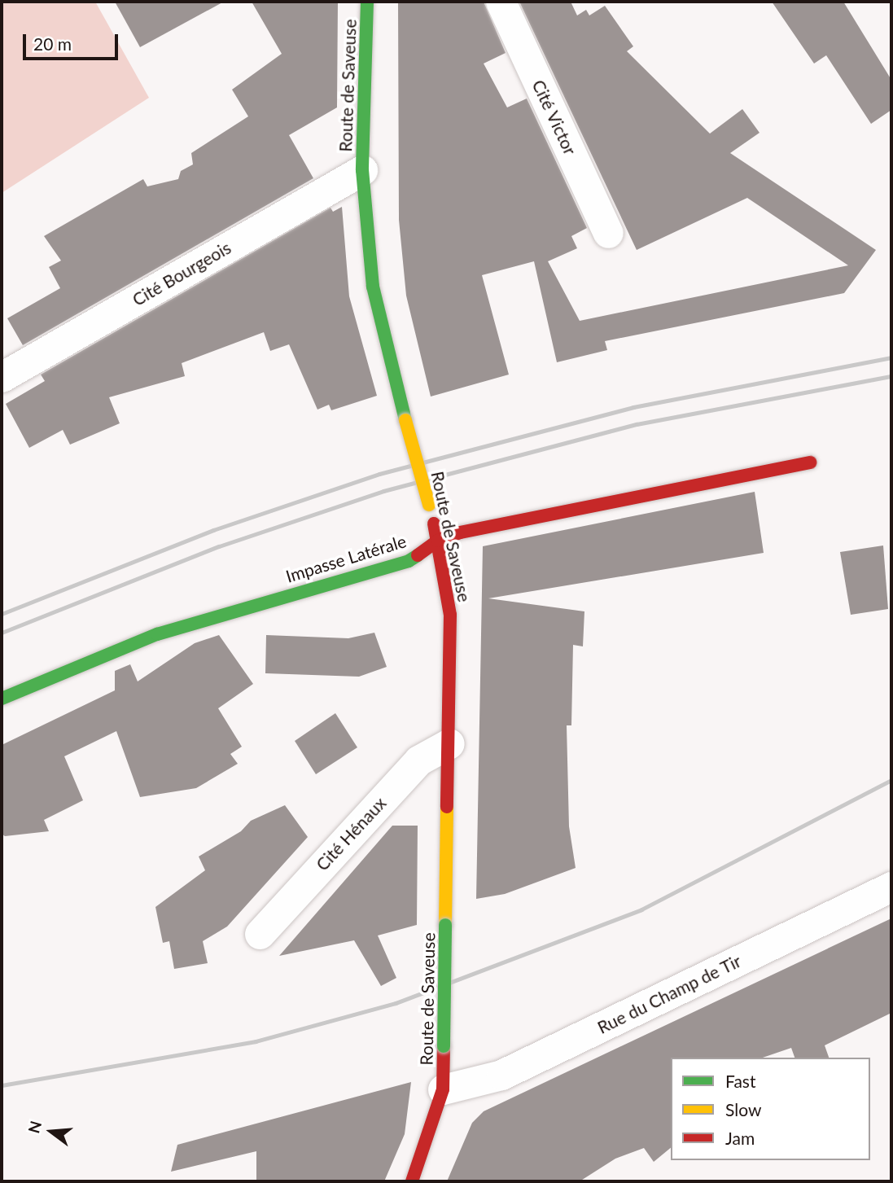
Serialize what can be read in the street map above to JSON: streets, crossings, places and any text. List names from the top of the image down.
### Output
{
  "streets": {
    "main road": ["Route de Saveuse", "Impasse Latérale"],
    "street": [
      "Cité Victor",
      "Cité Bourgeois",
      "Cité Hénaux",
      "Rue du Champ de Tir"
    ]
  },
  "crossings": [
    ["Route de Saveuse", "Cité Bourgeois"],
    ["Route de Saveuse", "Impasse Latérale"],
    ["Route de Saveuse", "Cité Hénaux"],
    ["Route de Saveuse", "Rue du Champ de Tir"]
  ],
  "legend": ["Fast", "Slow", "Jam"],
  "scale_bar": "20 m",
  "north": "left"
}
